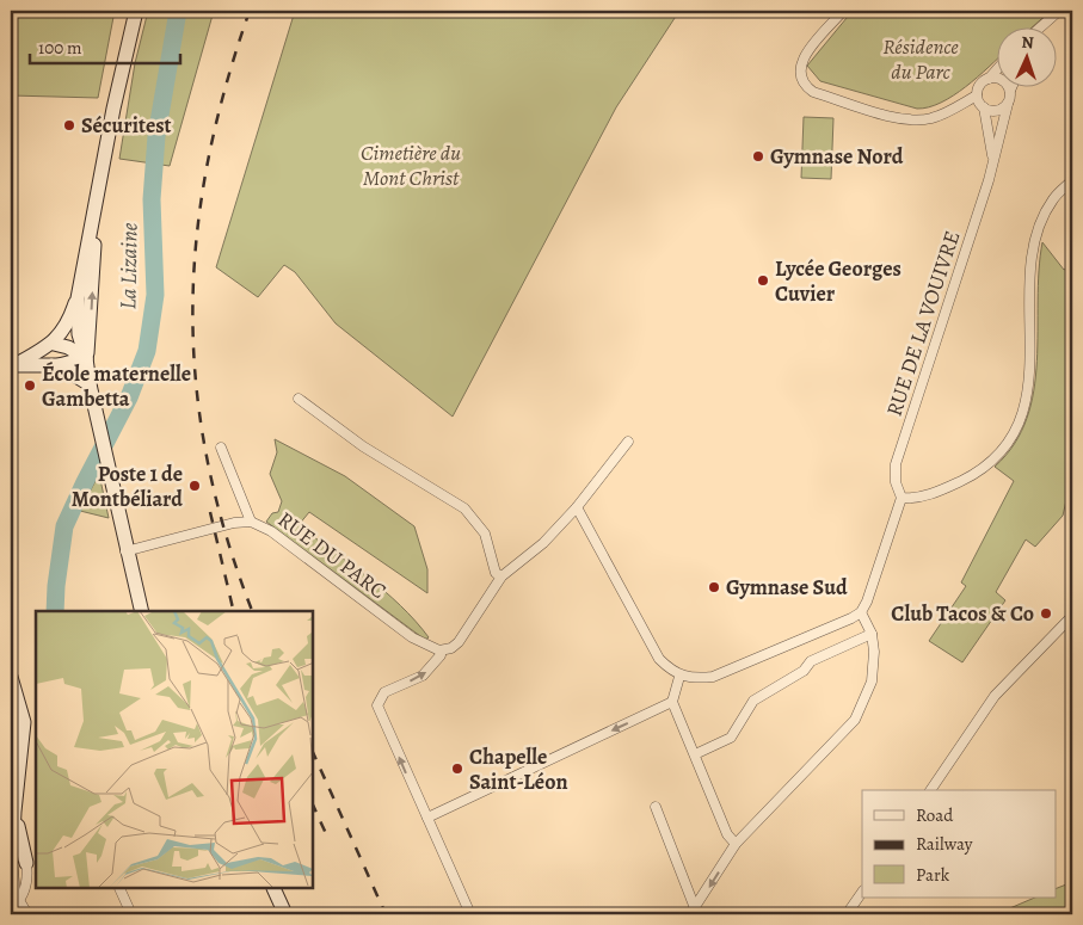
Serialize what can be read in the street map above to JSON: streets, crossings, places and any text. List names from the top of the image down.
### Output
{
  "streets": {
    "street": ["RUE DE LA VOUIVRE", "RUE DU PARC"]
  },
  "water": ["La Lizaine"],
  "parks": ["Résidence du Parc", "Cimetière du Mont Christ"],
  "places": [
    "Sécuritest",
    "Gymnase Nord",
    "Lycée Georges Cuvier",
    "École maternelle Gambetta",
    "Poste 1 de Montbéliard",
    "Gymnase Sud",
    "Club Tacos & Co",
    "Chapelle Saint-Léon"
  ],
  "legend": ["Road", "Railway", "Park"],
  "scale_bar": "100 m",
  "north": "top"
}
